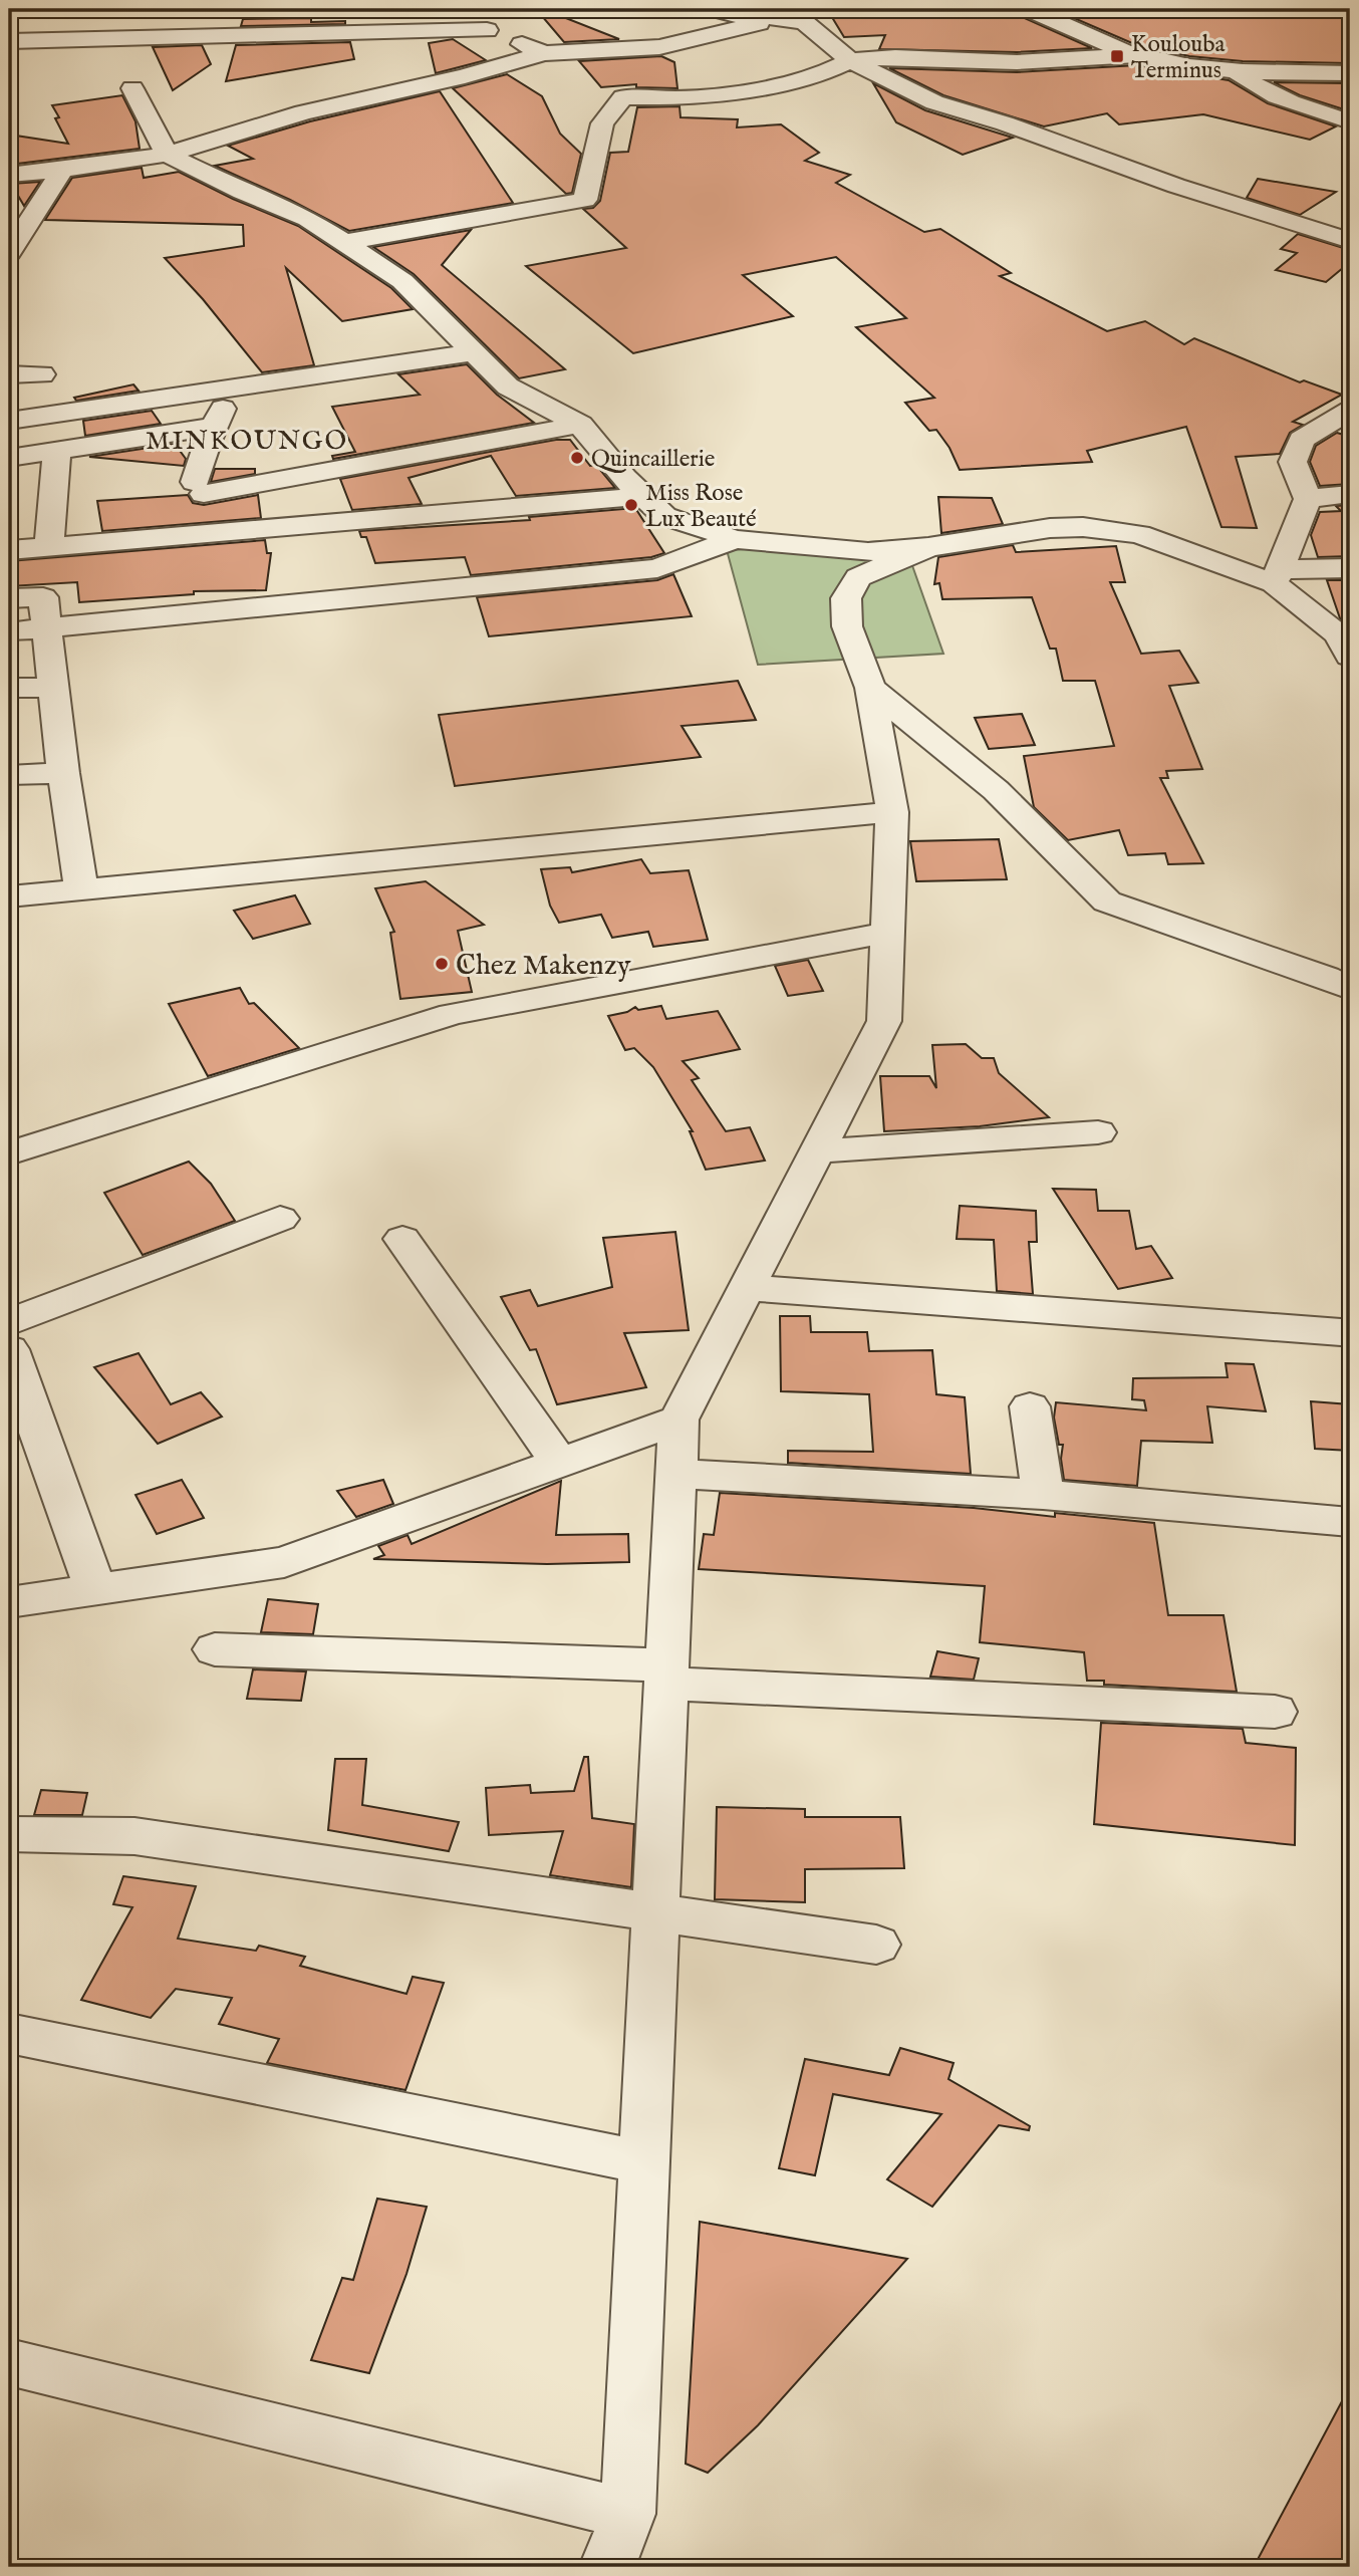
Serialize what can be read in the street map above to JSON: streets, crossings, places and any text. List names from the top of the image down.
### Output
{
  "districts": ["MINKOUNGO"],
  "places": {
    "transit": ["Koulouba Terminus"],
    "other": ["Quincaillerie", "Miss Rose Lux Beauté", "Chez Makenzy"]
  }
}
